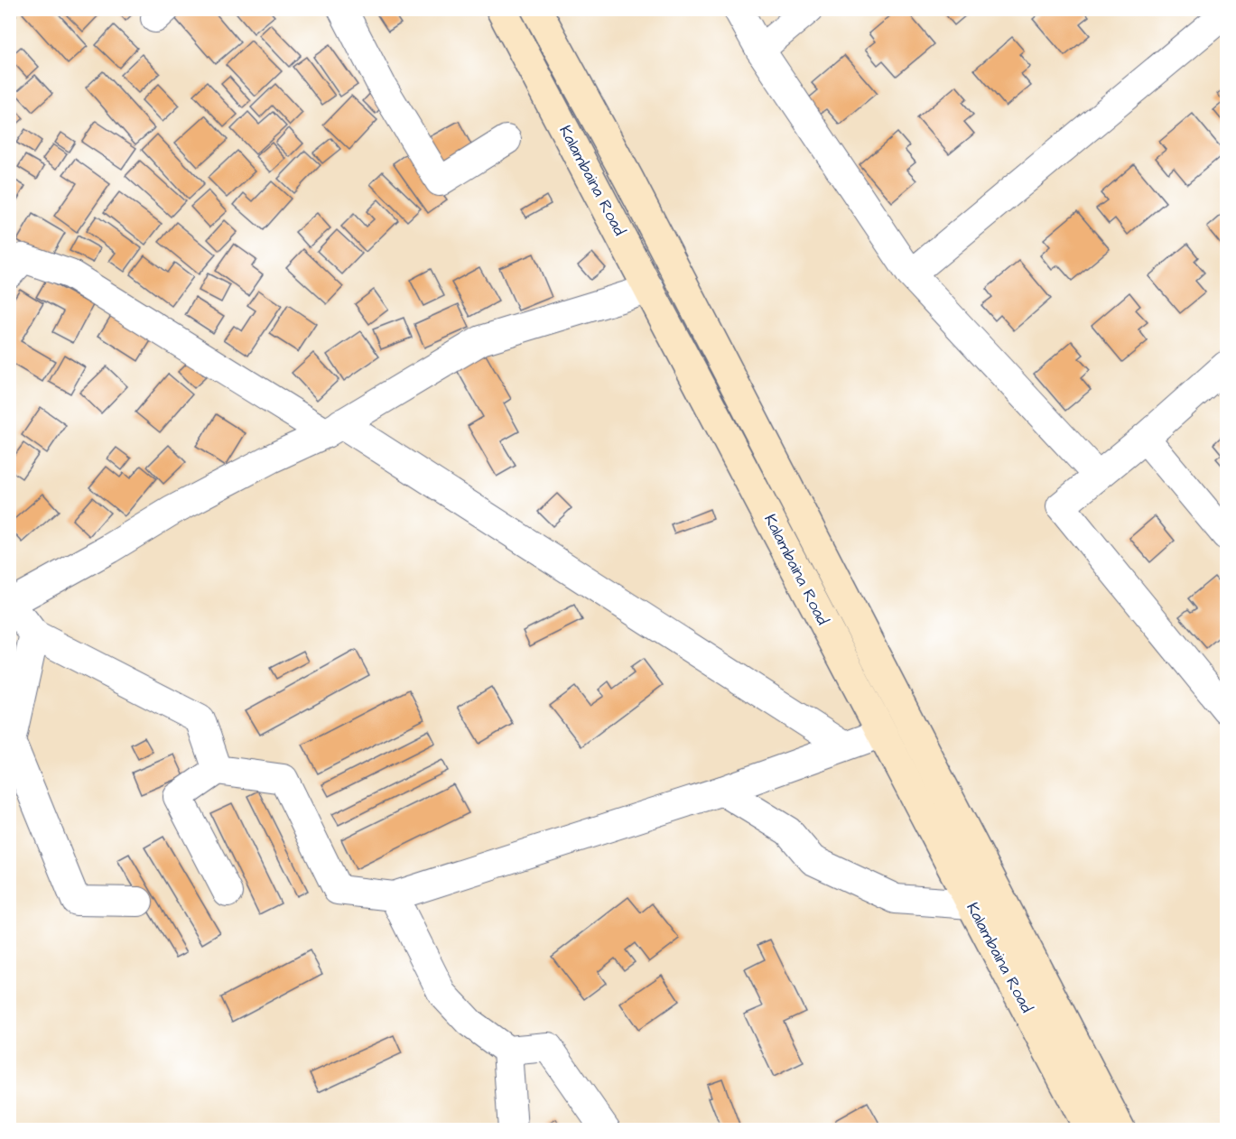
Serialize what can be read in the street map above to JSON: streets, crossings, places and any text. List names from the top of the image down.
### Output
{
  "streets": {
    "main road": ["Kalambaina Road"]
  }
}
